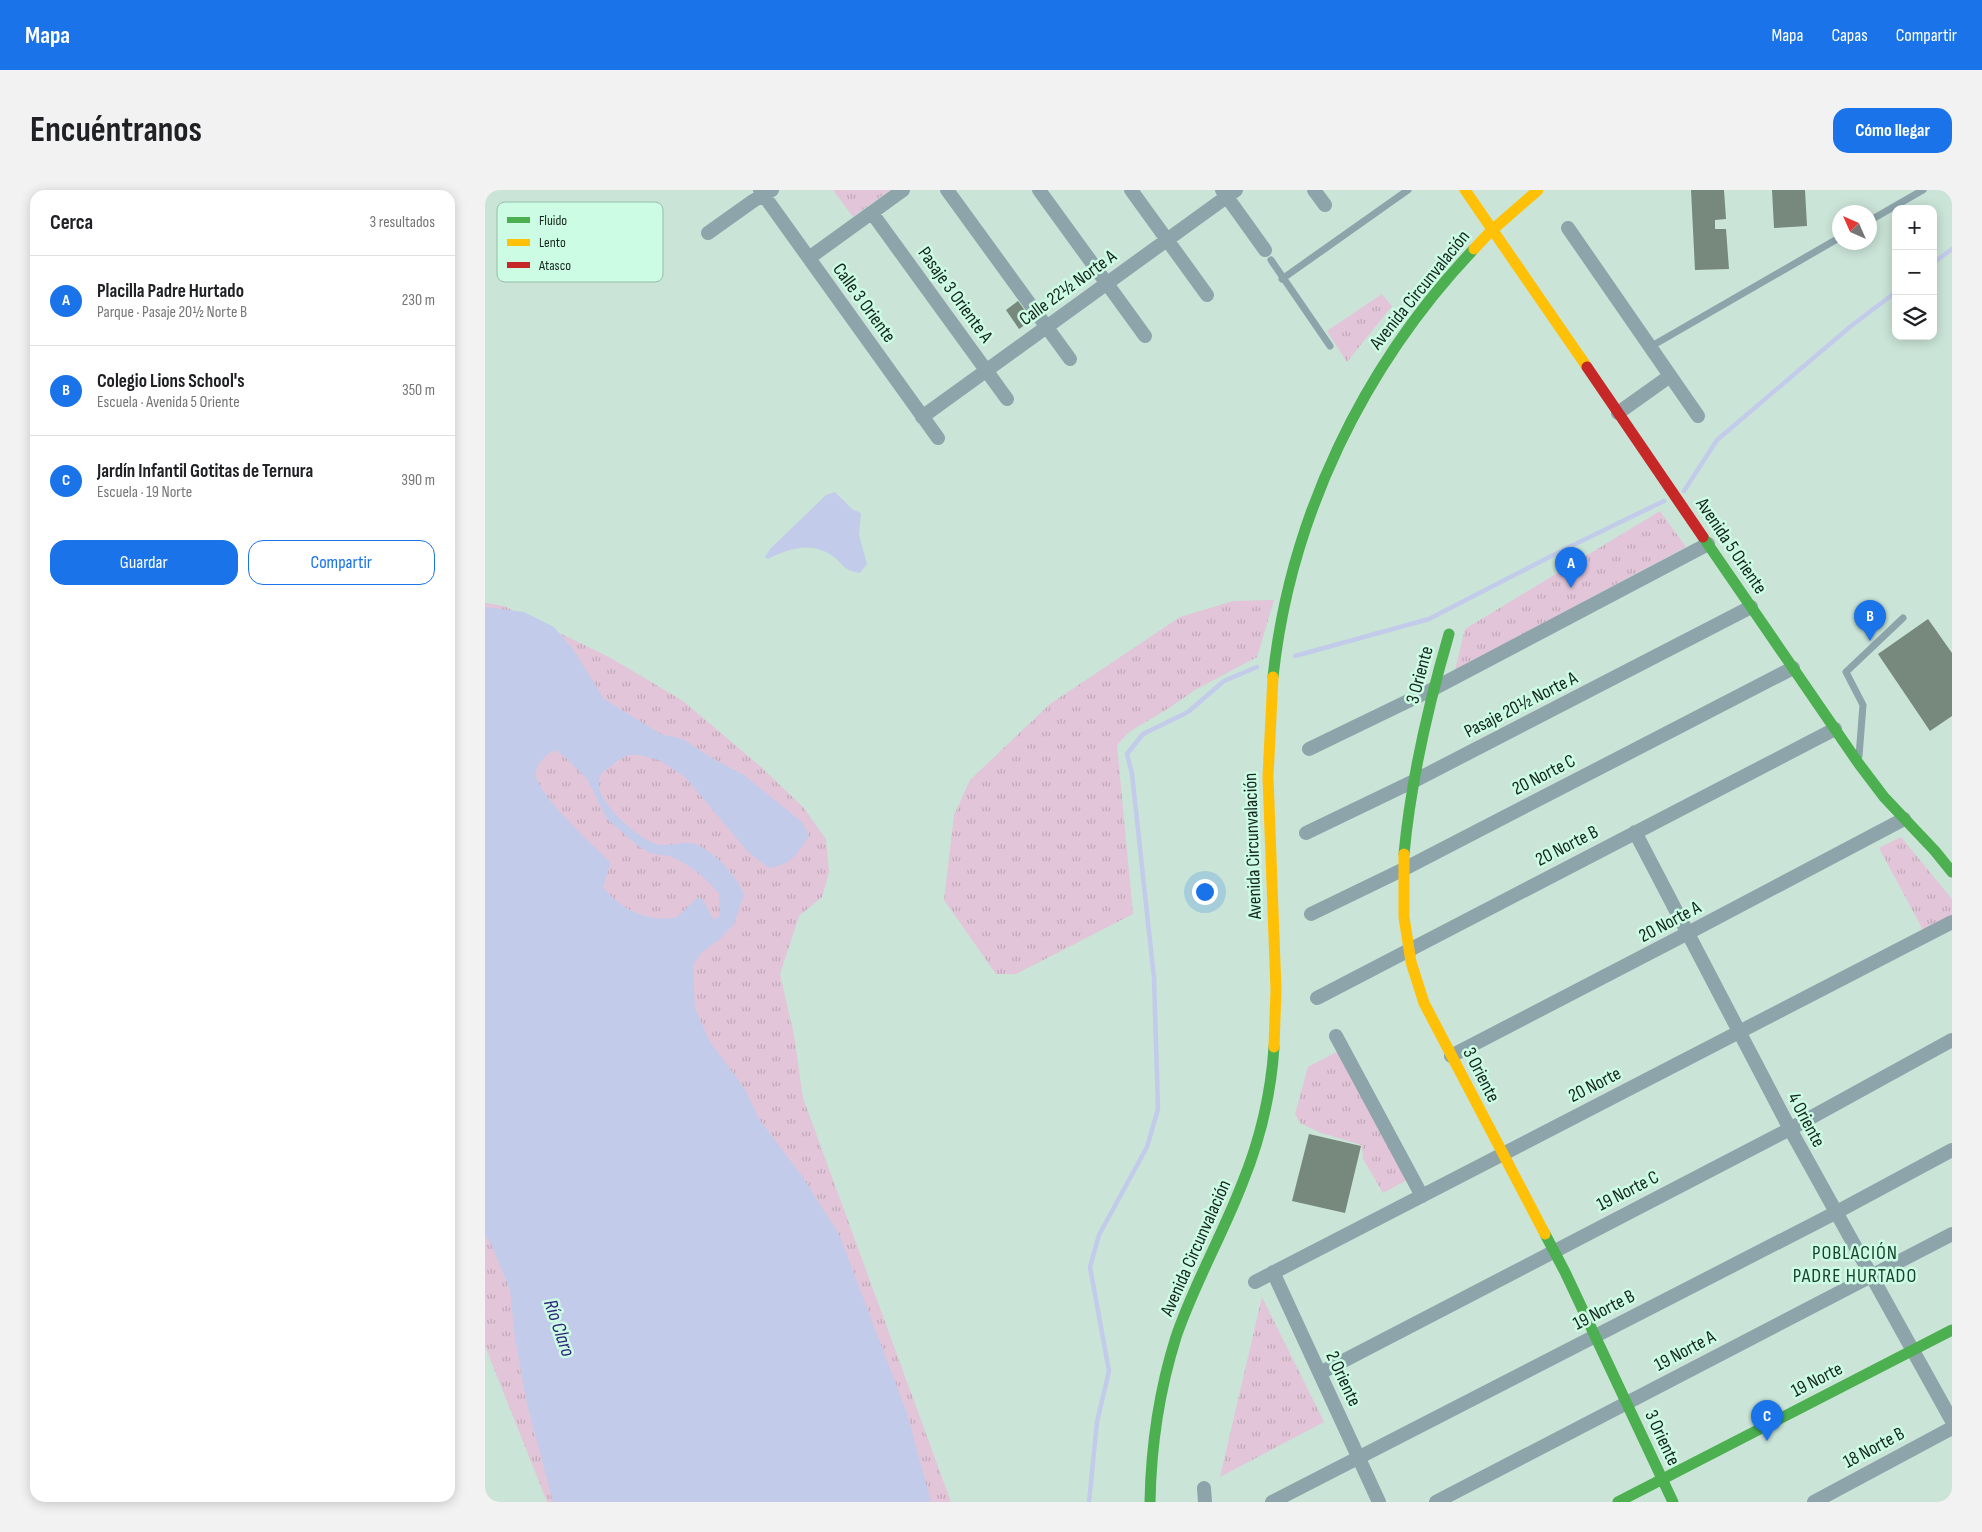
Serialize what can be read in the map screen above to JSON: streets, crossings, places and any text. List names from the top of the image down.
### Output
{
  "streets": {
    "street": [
      "Calle 22½ Norte A",
      "Avenida Circunvalación",
      "Pasaje 3 Oriente A",
      "Calle 3 Oriente",
      "Avenida 5 Oriente",
      "3 Oriente",
      "Pasaje 20½ Norte A",
      "20 Norte C",
      "20 Norte B",
      "20 Norte A",
      "20 Norte",
      "4 Oriente",
      "19 Norte C",
      "19 Norte B",
      "19 Norte A",
      "2 Oriente",
      "19 Norte",
      "18 Norte B"
    ]
  },
  "crossings": [
    ["Calle 22½ Norte A", "Pasaje 3 Oriente A"],
    ["Calle 22½ Norte A", "Calle 3 Oriente"],
    ["Avenida Circunvalación", "Avenida 5 Oriente"],
    ["Avenida 5 Oriente", "Pasaje 20½ Norte A"],
    ["Avenida 5 Oriente", "20 Norte C"],
    ["Avenida 5 Oriente", "20 Norte B"],
    ["Avenida 5 Oriente", "20 Norte A"],
    ["3 Oriente", "Pasaje 20½ Norte A"],
    ["3 Oriente", "20 Norte C"],
    ["3 Oriente", "20 Norte B"],
    ["3 Oriente", "20 Norte A"],
    ["3 Oriente", "20 Norte"],
    ["3 Oriente", "19 Norte C"],
    ["3 Oriente", "19 Norte B"],
    ["3 Oriente", "19 Norte A"],
    ["3 Oriente", "19 Norte"],
    ["20 Norte B", "4 Oriente"],
    ["20 Norte A", "4 Oriente"],
    ["20 Norte", "4 Oriente"],
    ["20 Norte", "2 Oriente"],
    ["4 Oriente", "19 Norte C"],
    ["4 Oriente", "19 Norte B"],
    ["4 Oriente", "19 Norte A"],
    ["4 Oriente", "19 Norte"],
    ["19 Norte C", "2 Oriente"],
    ["19 Norte B", "2 Oriente"]
  ],
  "districts": ["POBLACIÓN PADRE HURTADO"],
  "water": ["Río Claro"],
  "legend": ["Fluido", "Lento", "Atasco"],
  "north": "top left",
  "page": {
    "header": "Mapa",
    "nav": ["Mapa", "Capas", "Compartir"],
    "buttons": [
      "Cómo llegar",
      ["Guardar", "Compartir"]
    ],
    "title": "Encuéntranos",
    "heading": ["Cerca", "3 resultados"],
    "map_buttons": ["+", "−"],
    "list": [
      {
        "mark": "A",
        "name": "Placilla Padre Hurtado",
        "note": "Parque · Pasaje 20½ Norte B",
        "value": "230 m"
      },
      {
        "mark": "B",
        "name": "Colegio Lions School's",
        "note": "Escuela · Avenida 5 Oriente",
        "value": "350 m"
      },
      {
        "mark": "C",
        "name": "Jardín Infantil Gotitas de Ternura",
        "note": "Escuela · 19 Norte",
        "value": "390 m"
      }
    ],
    "pins": ["A", "B", "C"]
  }
}
